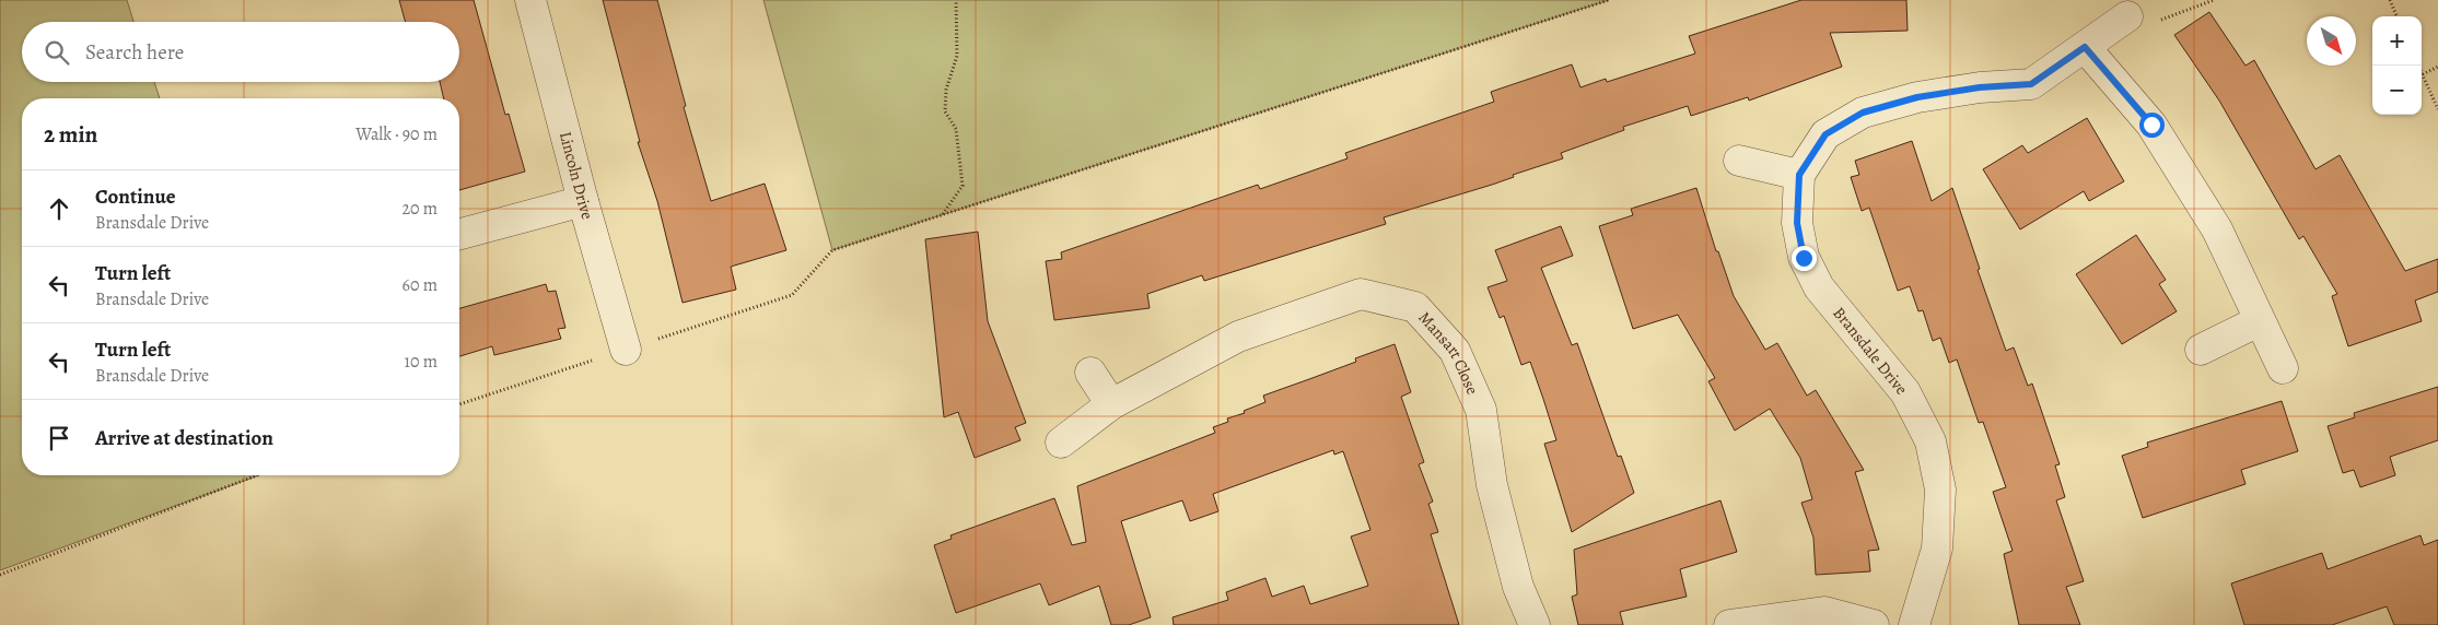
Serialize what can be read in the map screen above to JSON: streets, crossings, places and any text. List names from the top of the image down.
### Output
{
  "streets": {
    "street": ["Lincoln Drive", "Bransdale Drive", "Mansart Close"]
  },
  "north": "bottom right",
  "page": {
    "map_buttons": ["+", "−"],
    "search": "Search here",
    "heading": ["2 min", "Walk · 90 m"],
    "list": [
      ["Continue", "Bransdale Drive", "20 m"],
      ["Turn left", "Bransdale Drive", "60 m"],
      ["Turn left", "Bransdale Drive", "10 m"],
      "Arrive at destination"
    ]
  }
}
